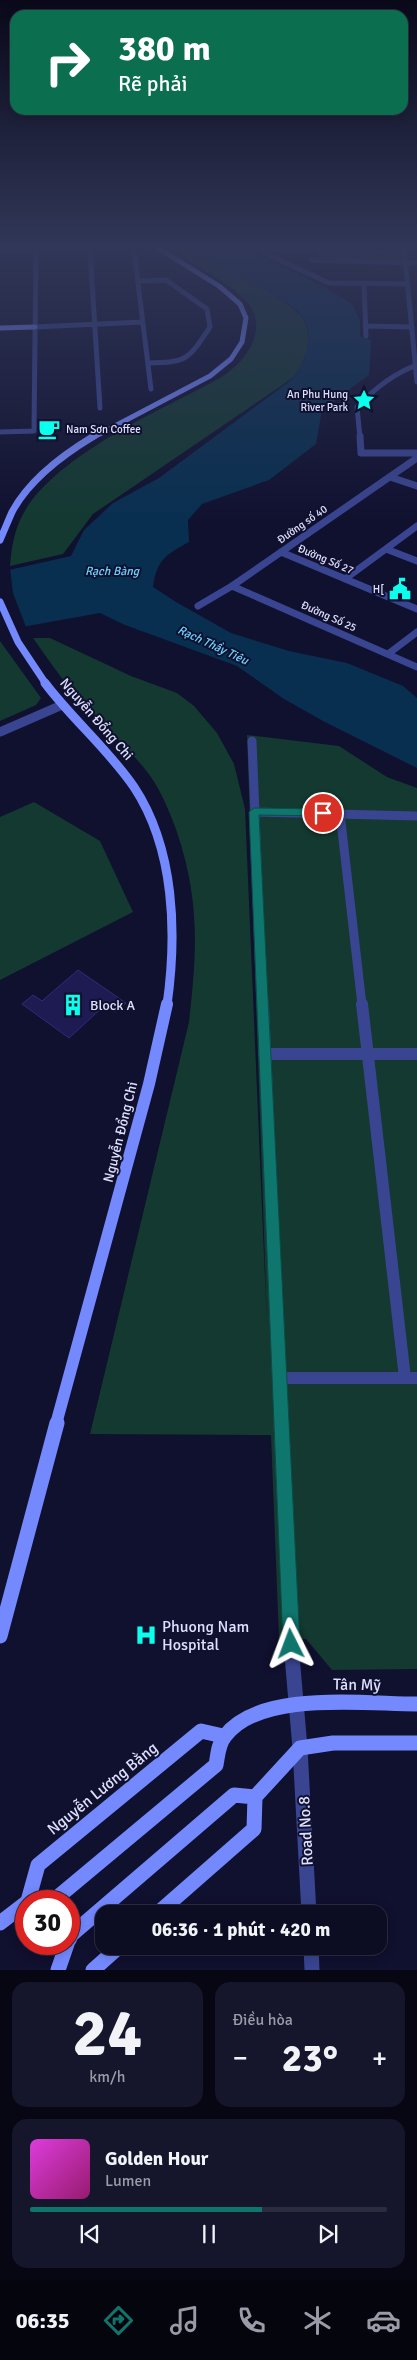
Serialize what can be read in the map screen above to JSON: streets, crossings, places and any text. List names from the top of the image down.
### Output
{
  "streets": {
    "street": [
      "Đường số 40",
      "Đường Số 27",
      "Đường Số 25",
      "Nguyễn Đổng Chi",
      "Tân Mỹ",
      "Nguyễn Lương Bằng",
      "Road No.8"
    ]
  },
  "crossings": [
    ["Đường số 40", "Đường Số 27"],
    ["Đường số 40", "Đường Số 25"],
    ["Tân Mỹ", "Road No.8"]
  ],
  "water": ["Rạch Bàng", "Rạch Thầy Tiêu"],
  "places": {
    "place": ["An Phu Hung River Park"],
    "cafe": ["Nam Sơn Coffee"],
    "public building": ["H["],
    "building": ["Block A"],
    "hospital": ["Phuong Nam Hospital"]
  },
  "page": {
    "turn": ["380 m", "Rẽ phải"],
    "limit": "30",
    "trip": "06:36 · 1 phút · 420 m",
    "tile": [
      ["24", "km/h"],
      "Điều hòa"
    ],
    "heat": ["−", "23°", "+"],
    "song": ["Golden Hour", "Lumen"],
    "tabs": "06:35"
  }
}
